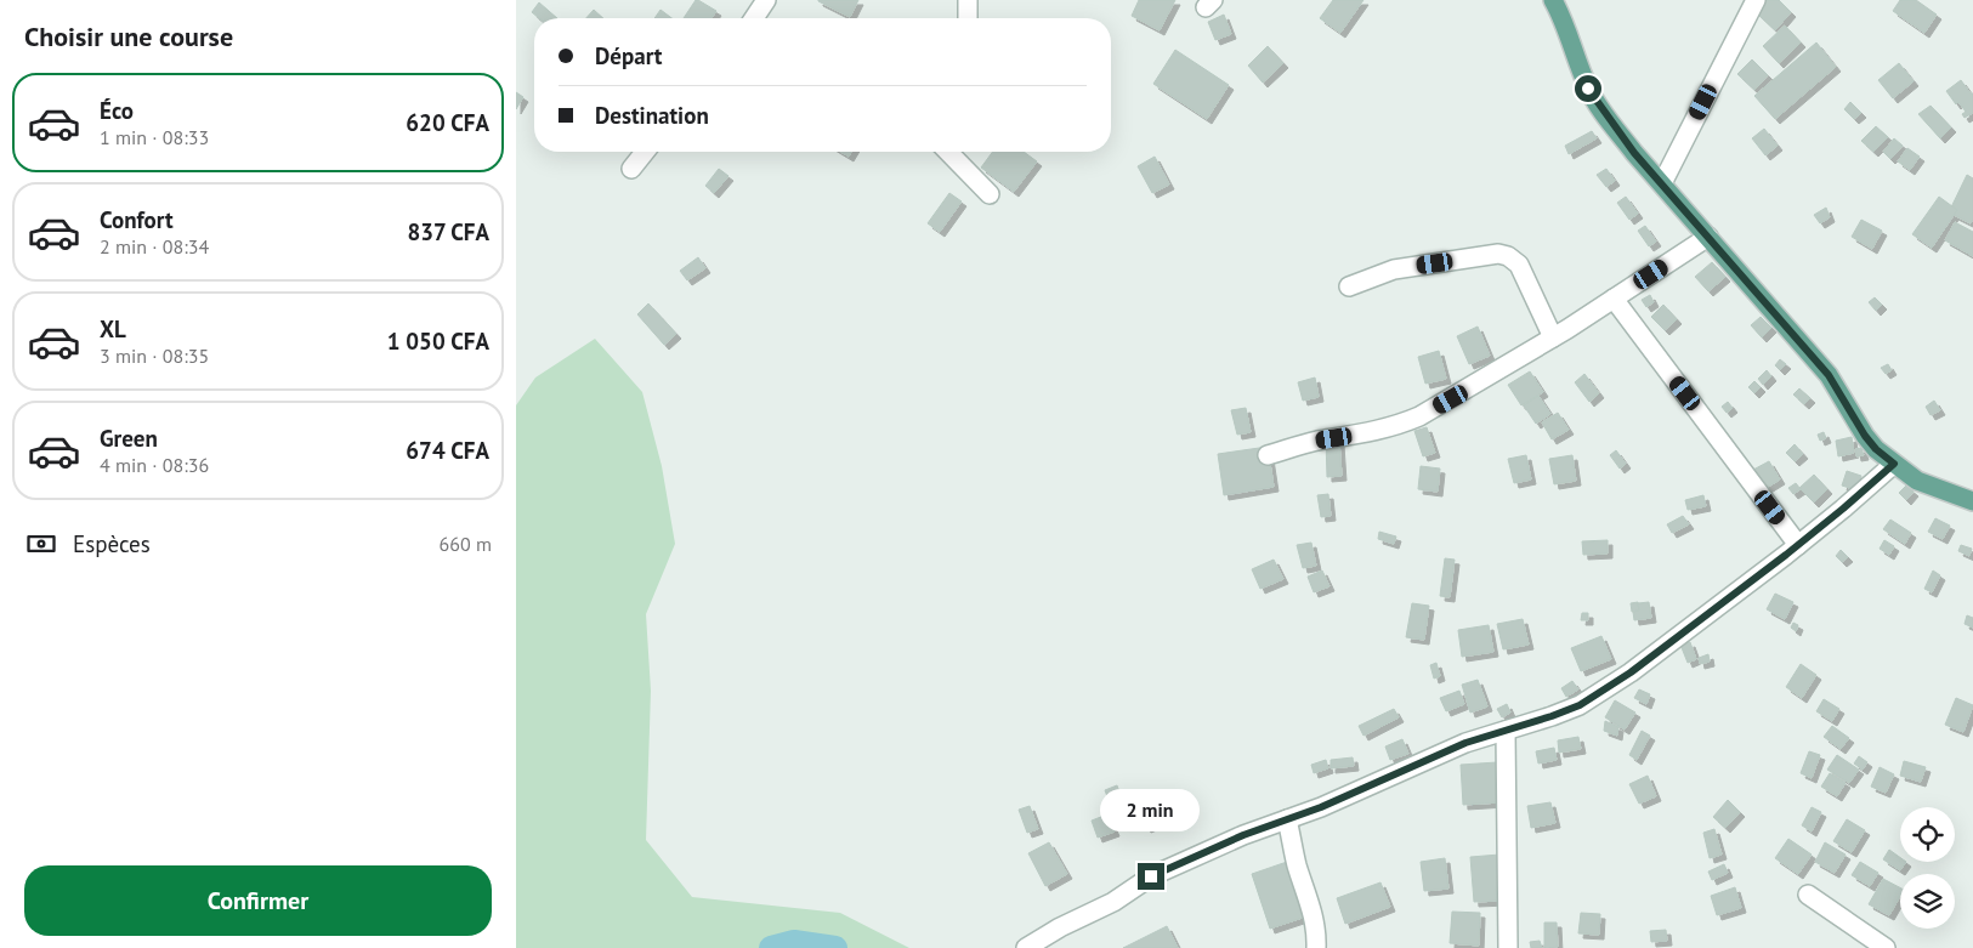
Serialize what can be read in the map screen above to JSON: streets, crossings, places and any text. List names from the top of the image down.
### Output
{
  "page": {
    "heading": "Choisir une course",
    "banner": ["Départ", "Destination"],
    "list": [
      {
        "name": "Éco",
        "note": "1 min · 08:33",
        "value": "620 CFA"
      },
      {
        "name": "Confort",
        "note": "2 min · 08:34",
        "value": "837 CFA"
      },
      {
        "name": "XL",
        "note": "3 min · 08:35",
        "value": "1 050 CFA"
      },
      {
        "name": "Green",
        "note": "4 min · 08:36",
        "value": "674 CFA"
      }
    ],
    "pay": ["Espèces", "660 m"],
    "bubble": "2 min",
    "buttons": "Confirmer"
  }
}
